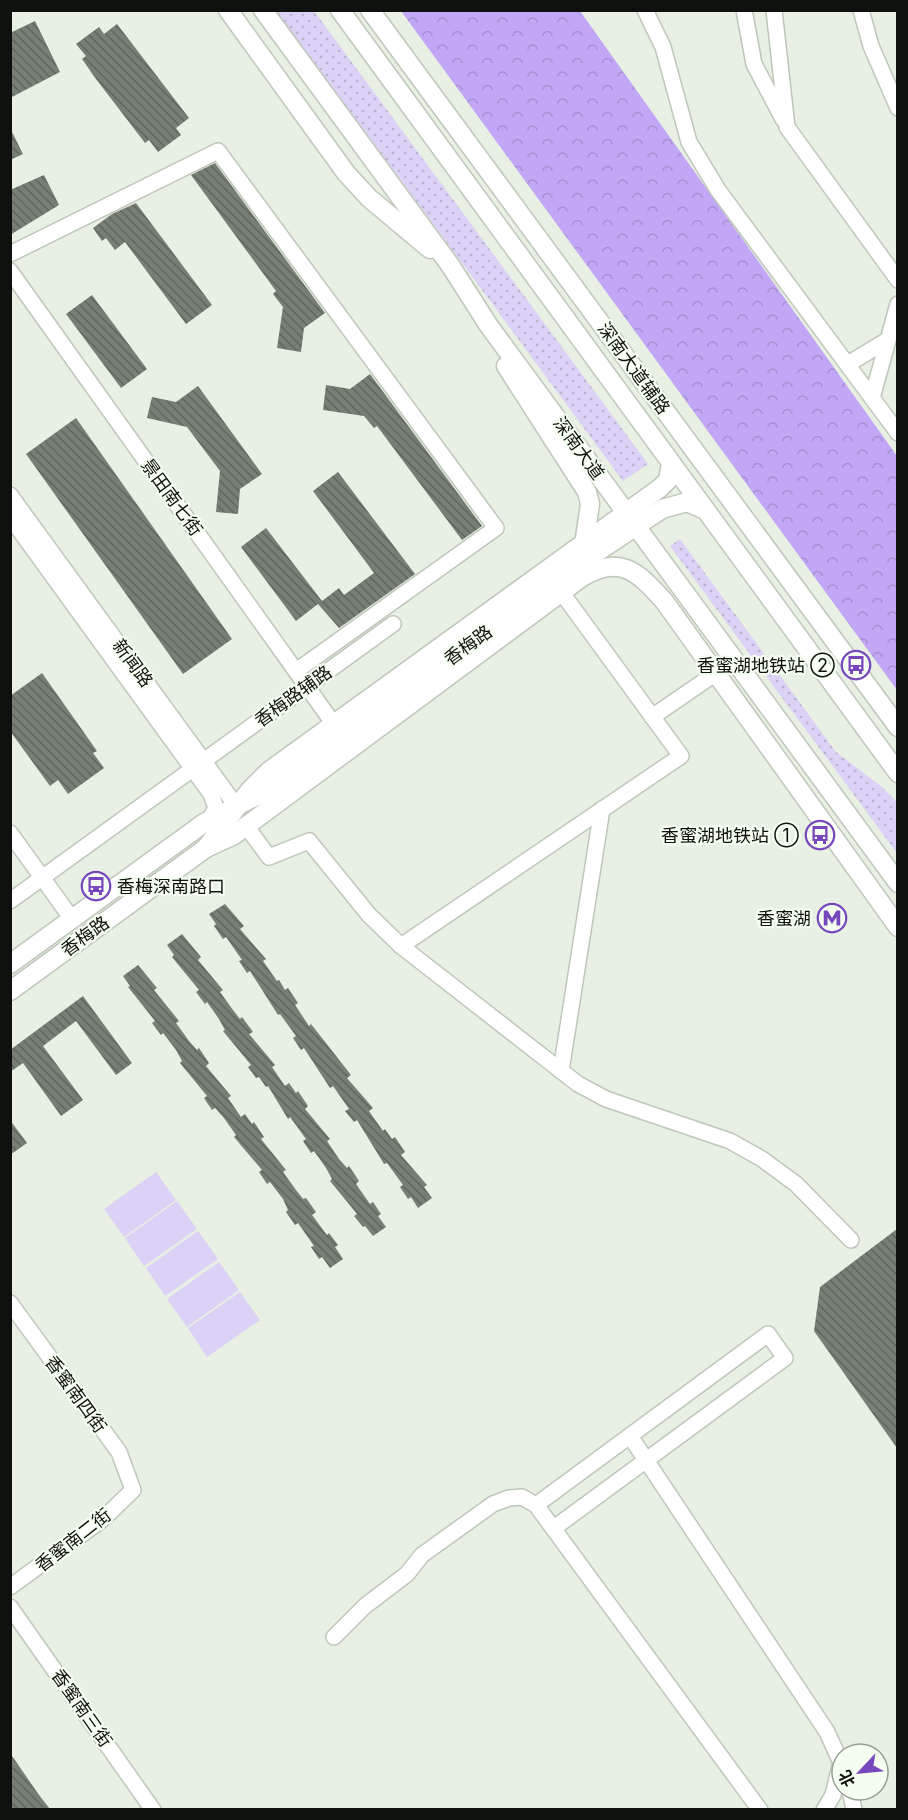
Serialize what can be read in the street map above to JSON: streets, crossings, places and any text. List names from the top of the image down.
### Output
{
  "streets": {
    "main road": ["深南大道辅路", "深南大道", "香梅路"],
    "street": [
      "景田南七街",
      "新闻路",
      "香梅路辅路",
      "香蜜南四街",
      "香蜜南二街",
      "香蜜南三街"
    ]
  },
  "crossings": [
    ["深南大道", "香梅路"],
    ["景田南七街", "香梅路"],
    ["景田南七街", "香梅路辅路"],
    ["香梅路", "新闻路"],
    ["新闻路", "香梅路辅路"],
    ["香蜜南四街", "香蜜南二街"]
  ],
  "places": {
    "bus stop": ["香蜜湖地铁站 ②", "香蜜湖地铁站 ①", "香梅深南路口"],
    "metro station": ["香蜜湖"]
  },
  "north": "bottom left"
}
